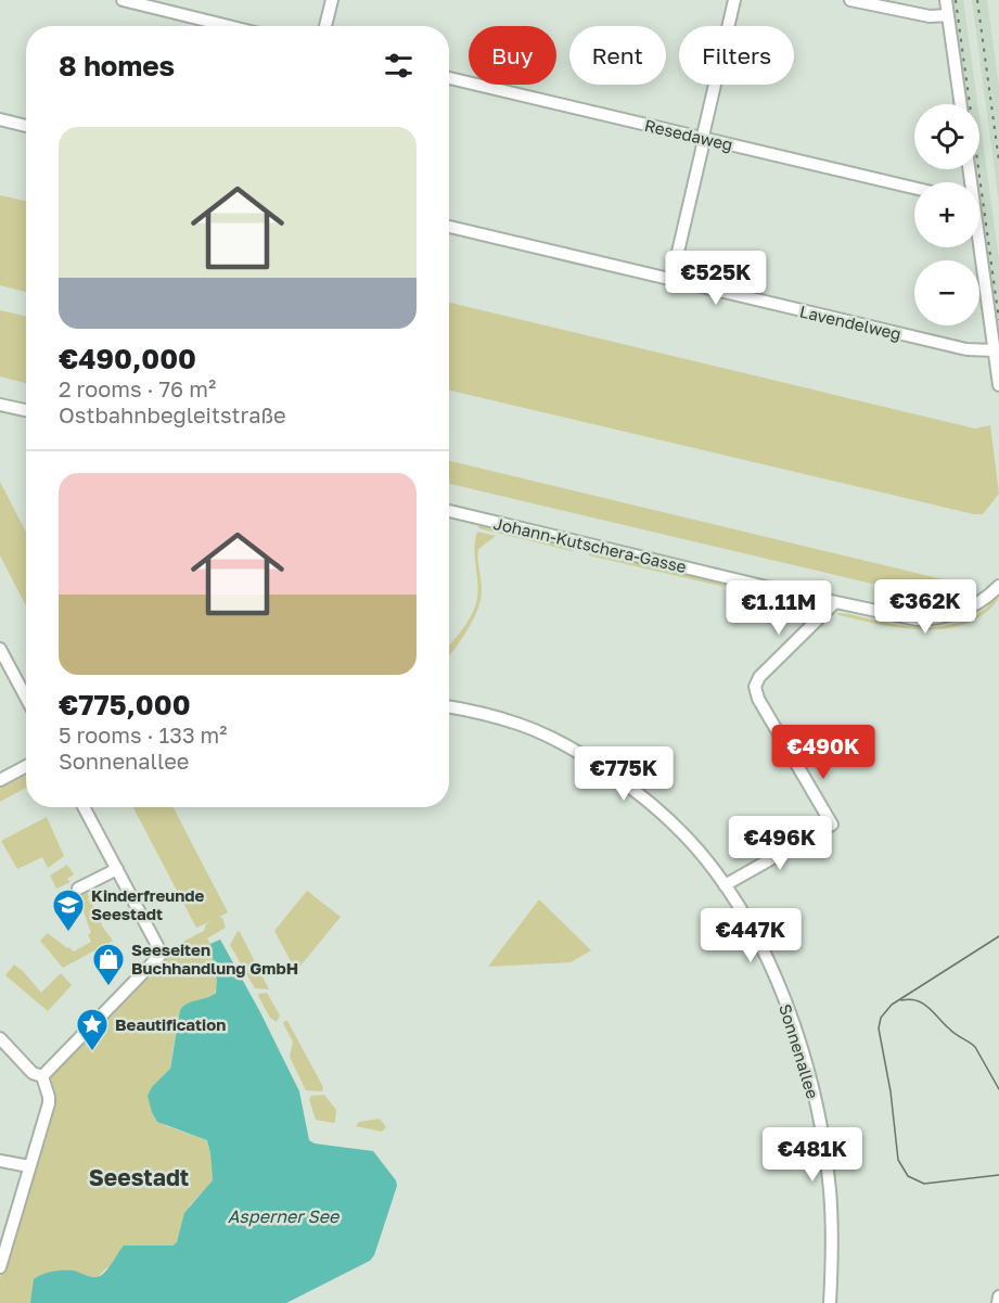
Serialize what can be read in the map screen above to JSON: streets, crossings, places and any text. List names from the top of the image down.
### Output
{
  "streets": {
    "street": [
      "Resedaweg",
      "Lavendelweg",
      "Johann-Kutschera-Gasse",
      "Sonnenallee"
    ]
  },
  "districts": ["Seestadt"],
  "water": ["Asperner See"],
  "places": {
    "school or university": ["Kinderfreunde Seestadt"],
    "shop": ["Seeseiten Buchhandlung GmbH"],
    "place": ["Beautification"]
  },
  "page": {
    "chip": ["Buy", "Rent", "Filters"],
    "heading": "8 homes",
    "map_buttons": ["+", "−"],
    "list": [
      {
        "name": "€490,000",
        "note": "2 rooms · 76 m² · Ostbahnbegleitstraße"
      },
      {
        "name": "€775,000",
        "note": "5 rooms · 133 m² · Sonnenallee"
      }
    ],
    "price": [
      "€525K",
      "€362K",
      "€1.11M",
      "€490K",
      "€775K",
      "€496K",
      "€447K",
      "€481K"
    ]
  }
}
